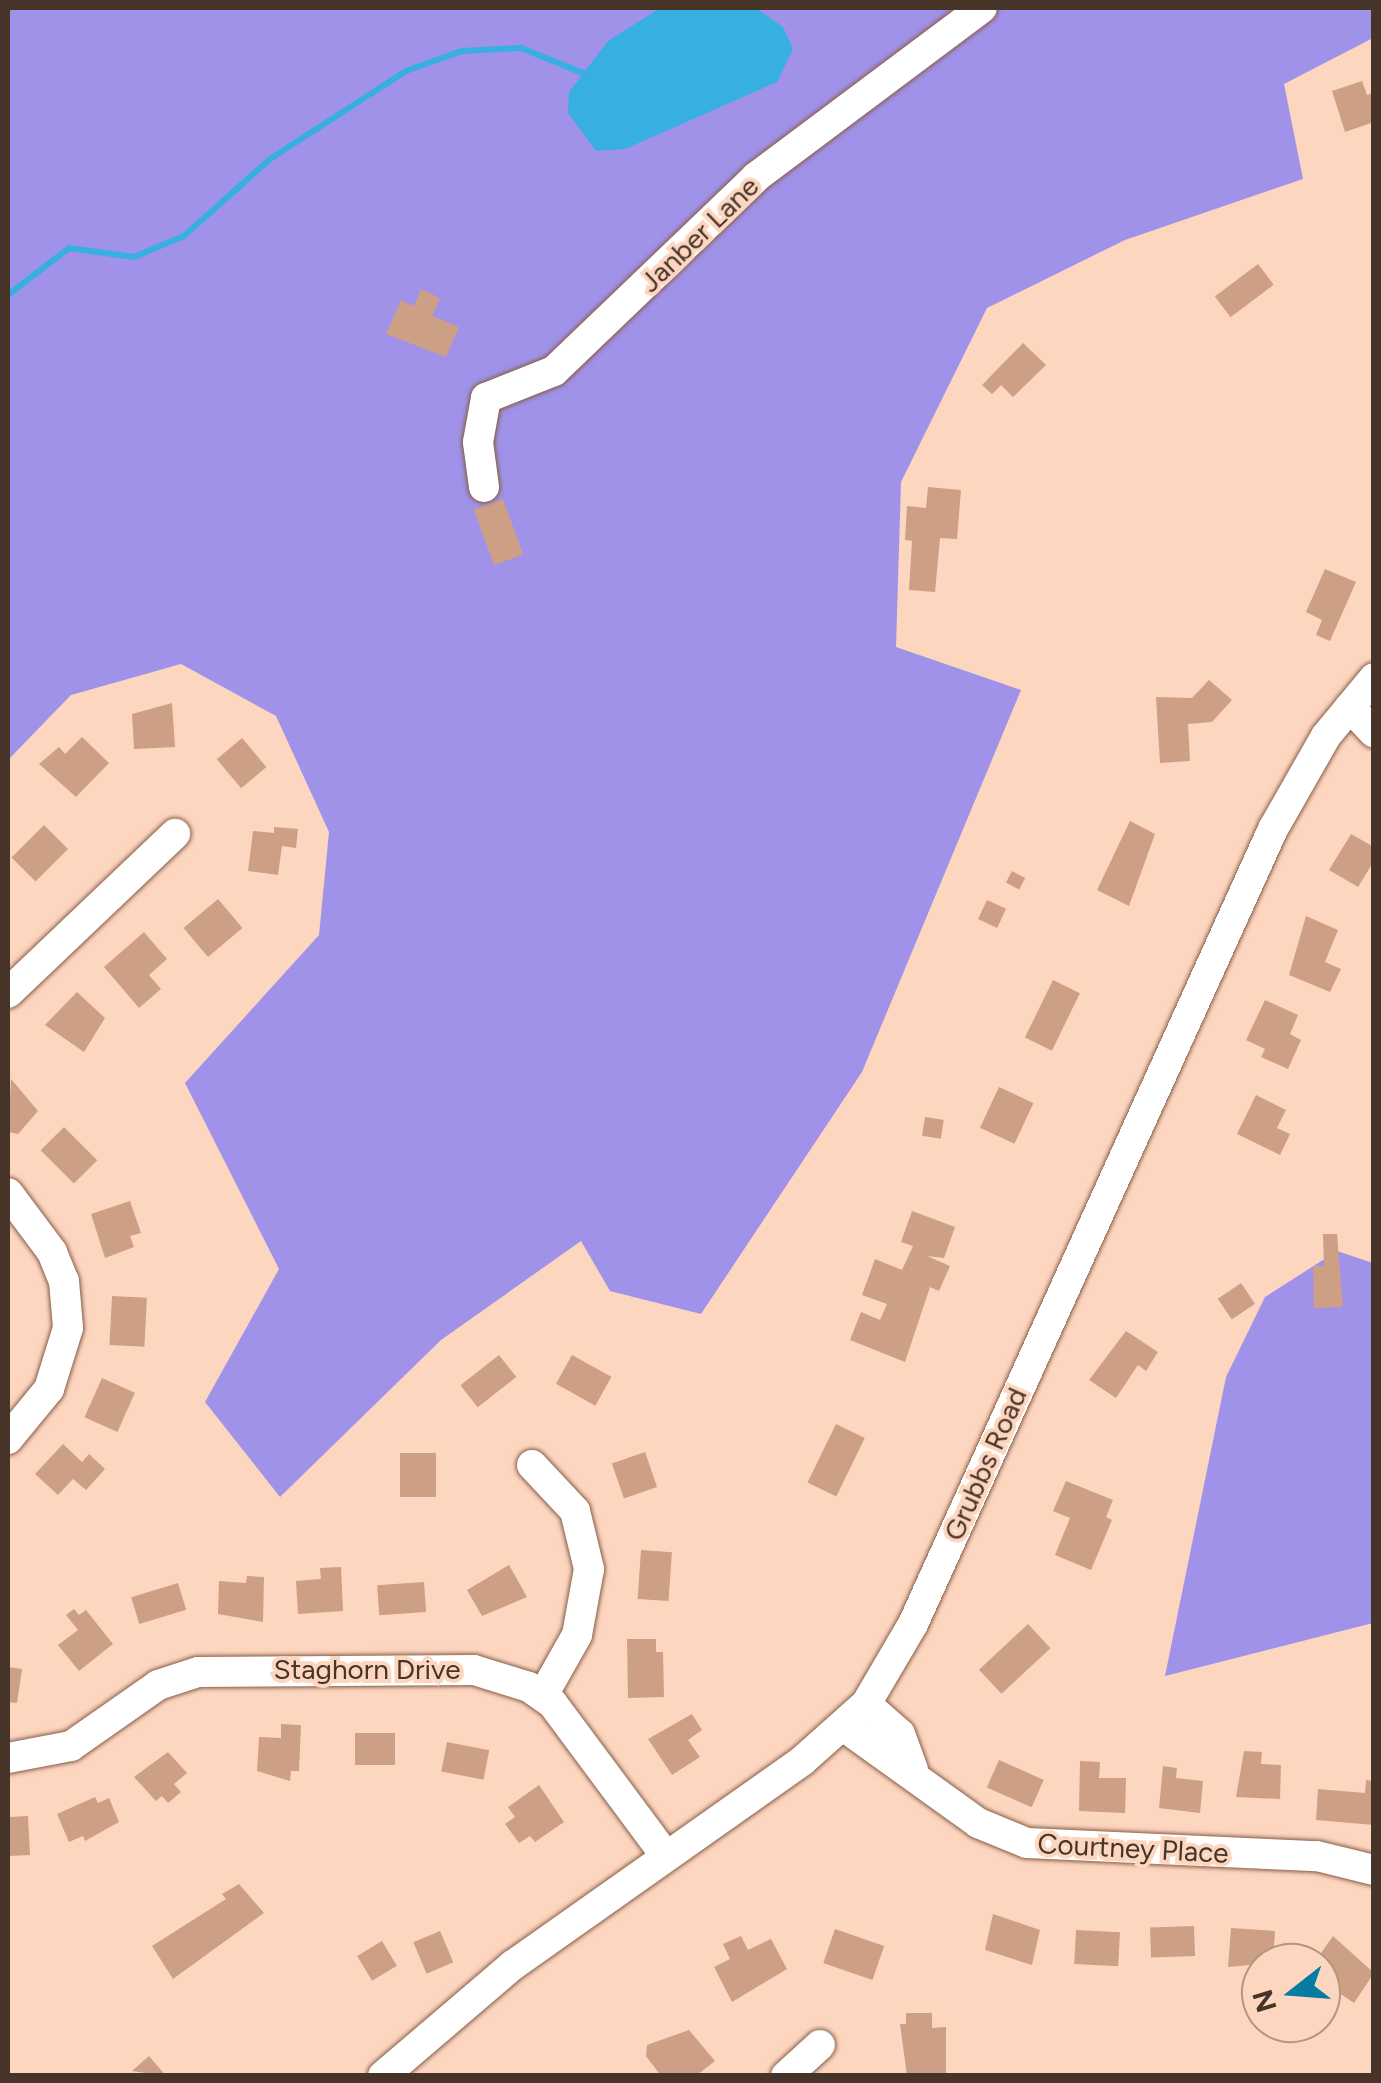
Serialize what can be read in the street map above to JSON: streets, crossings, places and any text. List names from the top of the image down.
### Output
{
  "streets": {
    "street": [
      "Janber Lane",
      "Grubbs Road",
      "Staghorn Drive",
      "Courtney Place"
    ]
  },
  "crossings": [
    ["Grubbs Road", "Staghorn Drive"],
    ["Grubbs Road", "Courtney Place"]
  ],
  "north": "left"
}
